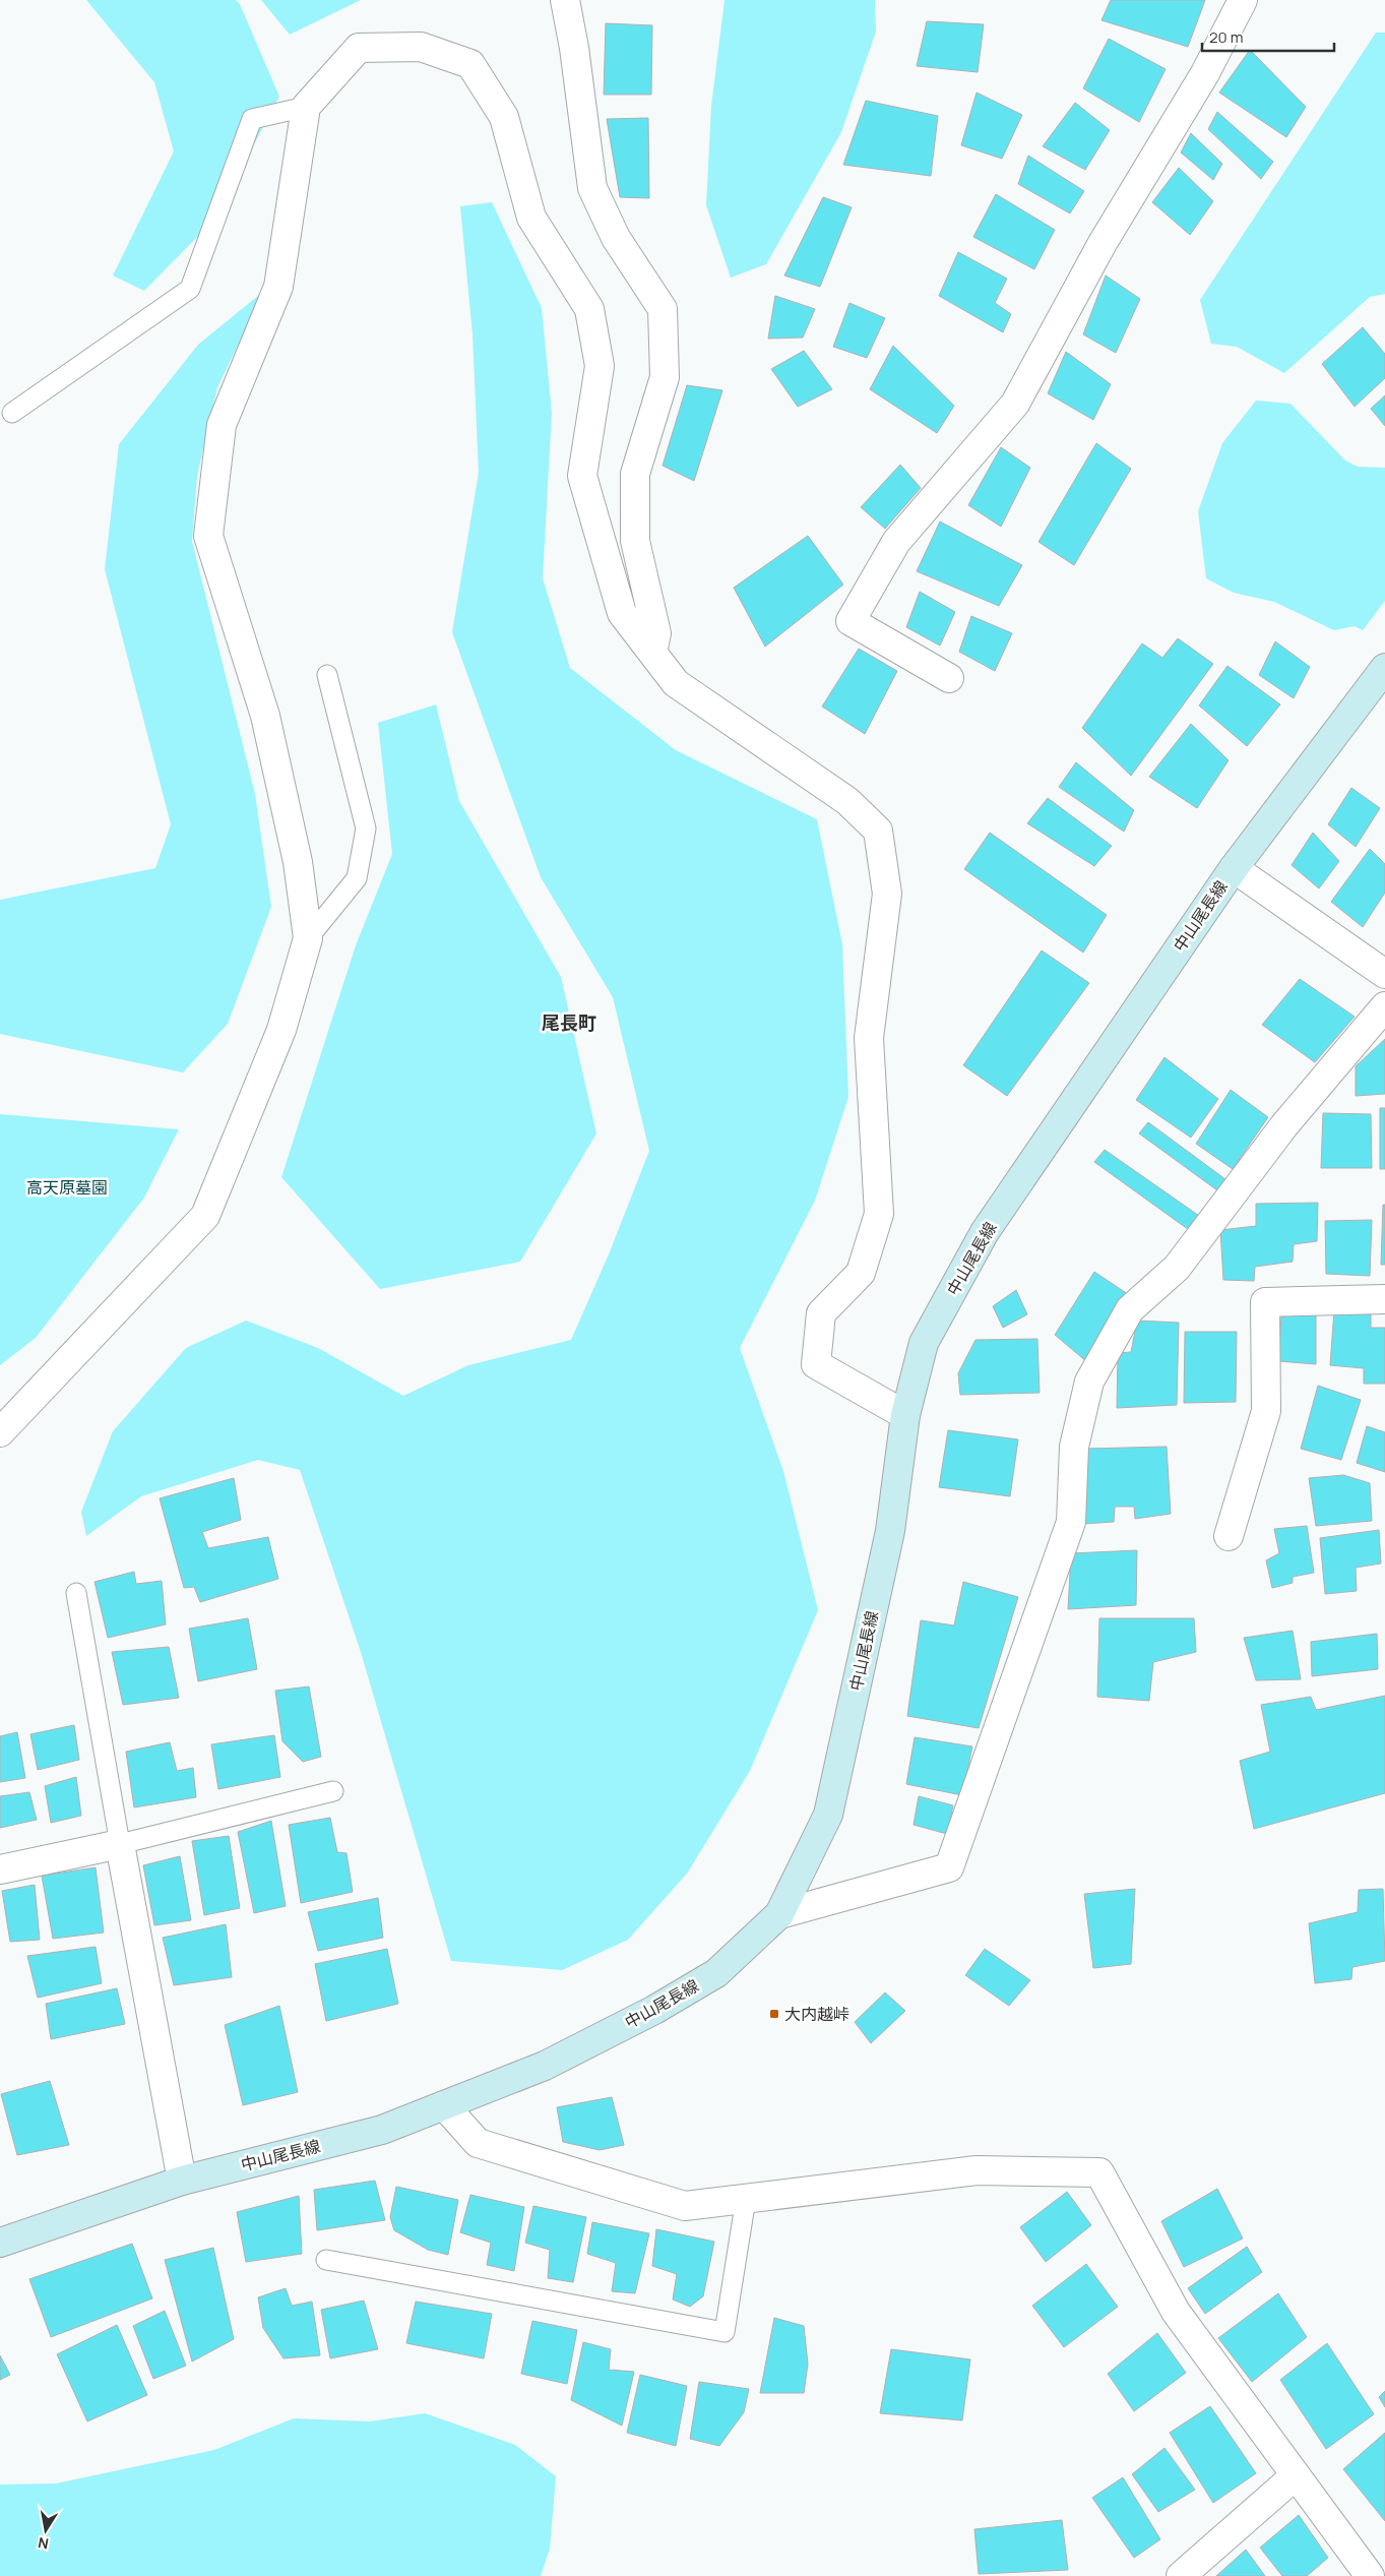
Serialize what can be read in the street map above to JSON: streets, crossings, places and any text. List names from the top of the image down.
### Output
{
  "streets": {
    "main road": ["中山尾長線"]
  },
  "districts": ["尾長町"],
  "parks": ["高天原墓園"],
  "places": {
    "transit": ["大内越峠"]
  },
  "scale_bar": "20 m",
  "north": "bottom"
}
